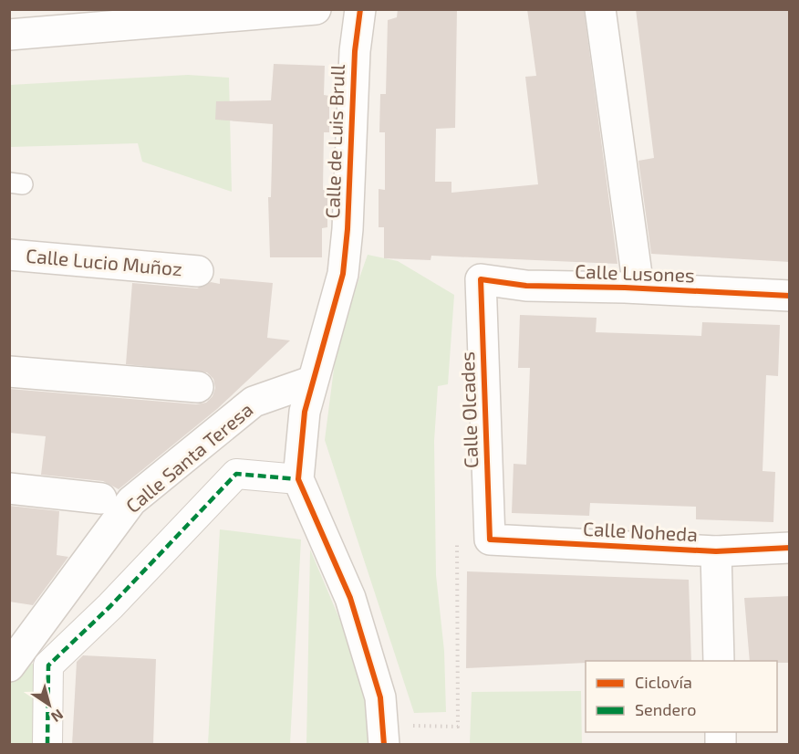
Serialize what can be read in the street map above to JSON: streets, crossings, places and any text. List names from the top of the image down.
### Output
{
  "streets": {
    "street": [
      "Calle de Luis Brull",
      "Calle Lucio Muñoz",
      "Calle Lusones",
      "Calle Olcades",
      "Calle Santa Teresa",
      "Calle Noheda"
    ]
  },
  "crossings": [
    ["Calle de Luis Brull", "Calle Santa Teresa"],
    ["Calle Lusones", "Calle Olcades"],
    ["Calle Olcades", "Calle Noheda"]
  ],
  "legend": ["Ciclovía", "Sendero"],
  "north": "bottom right"
}
